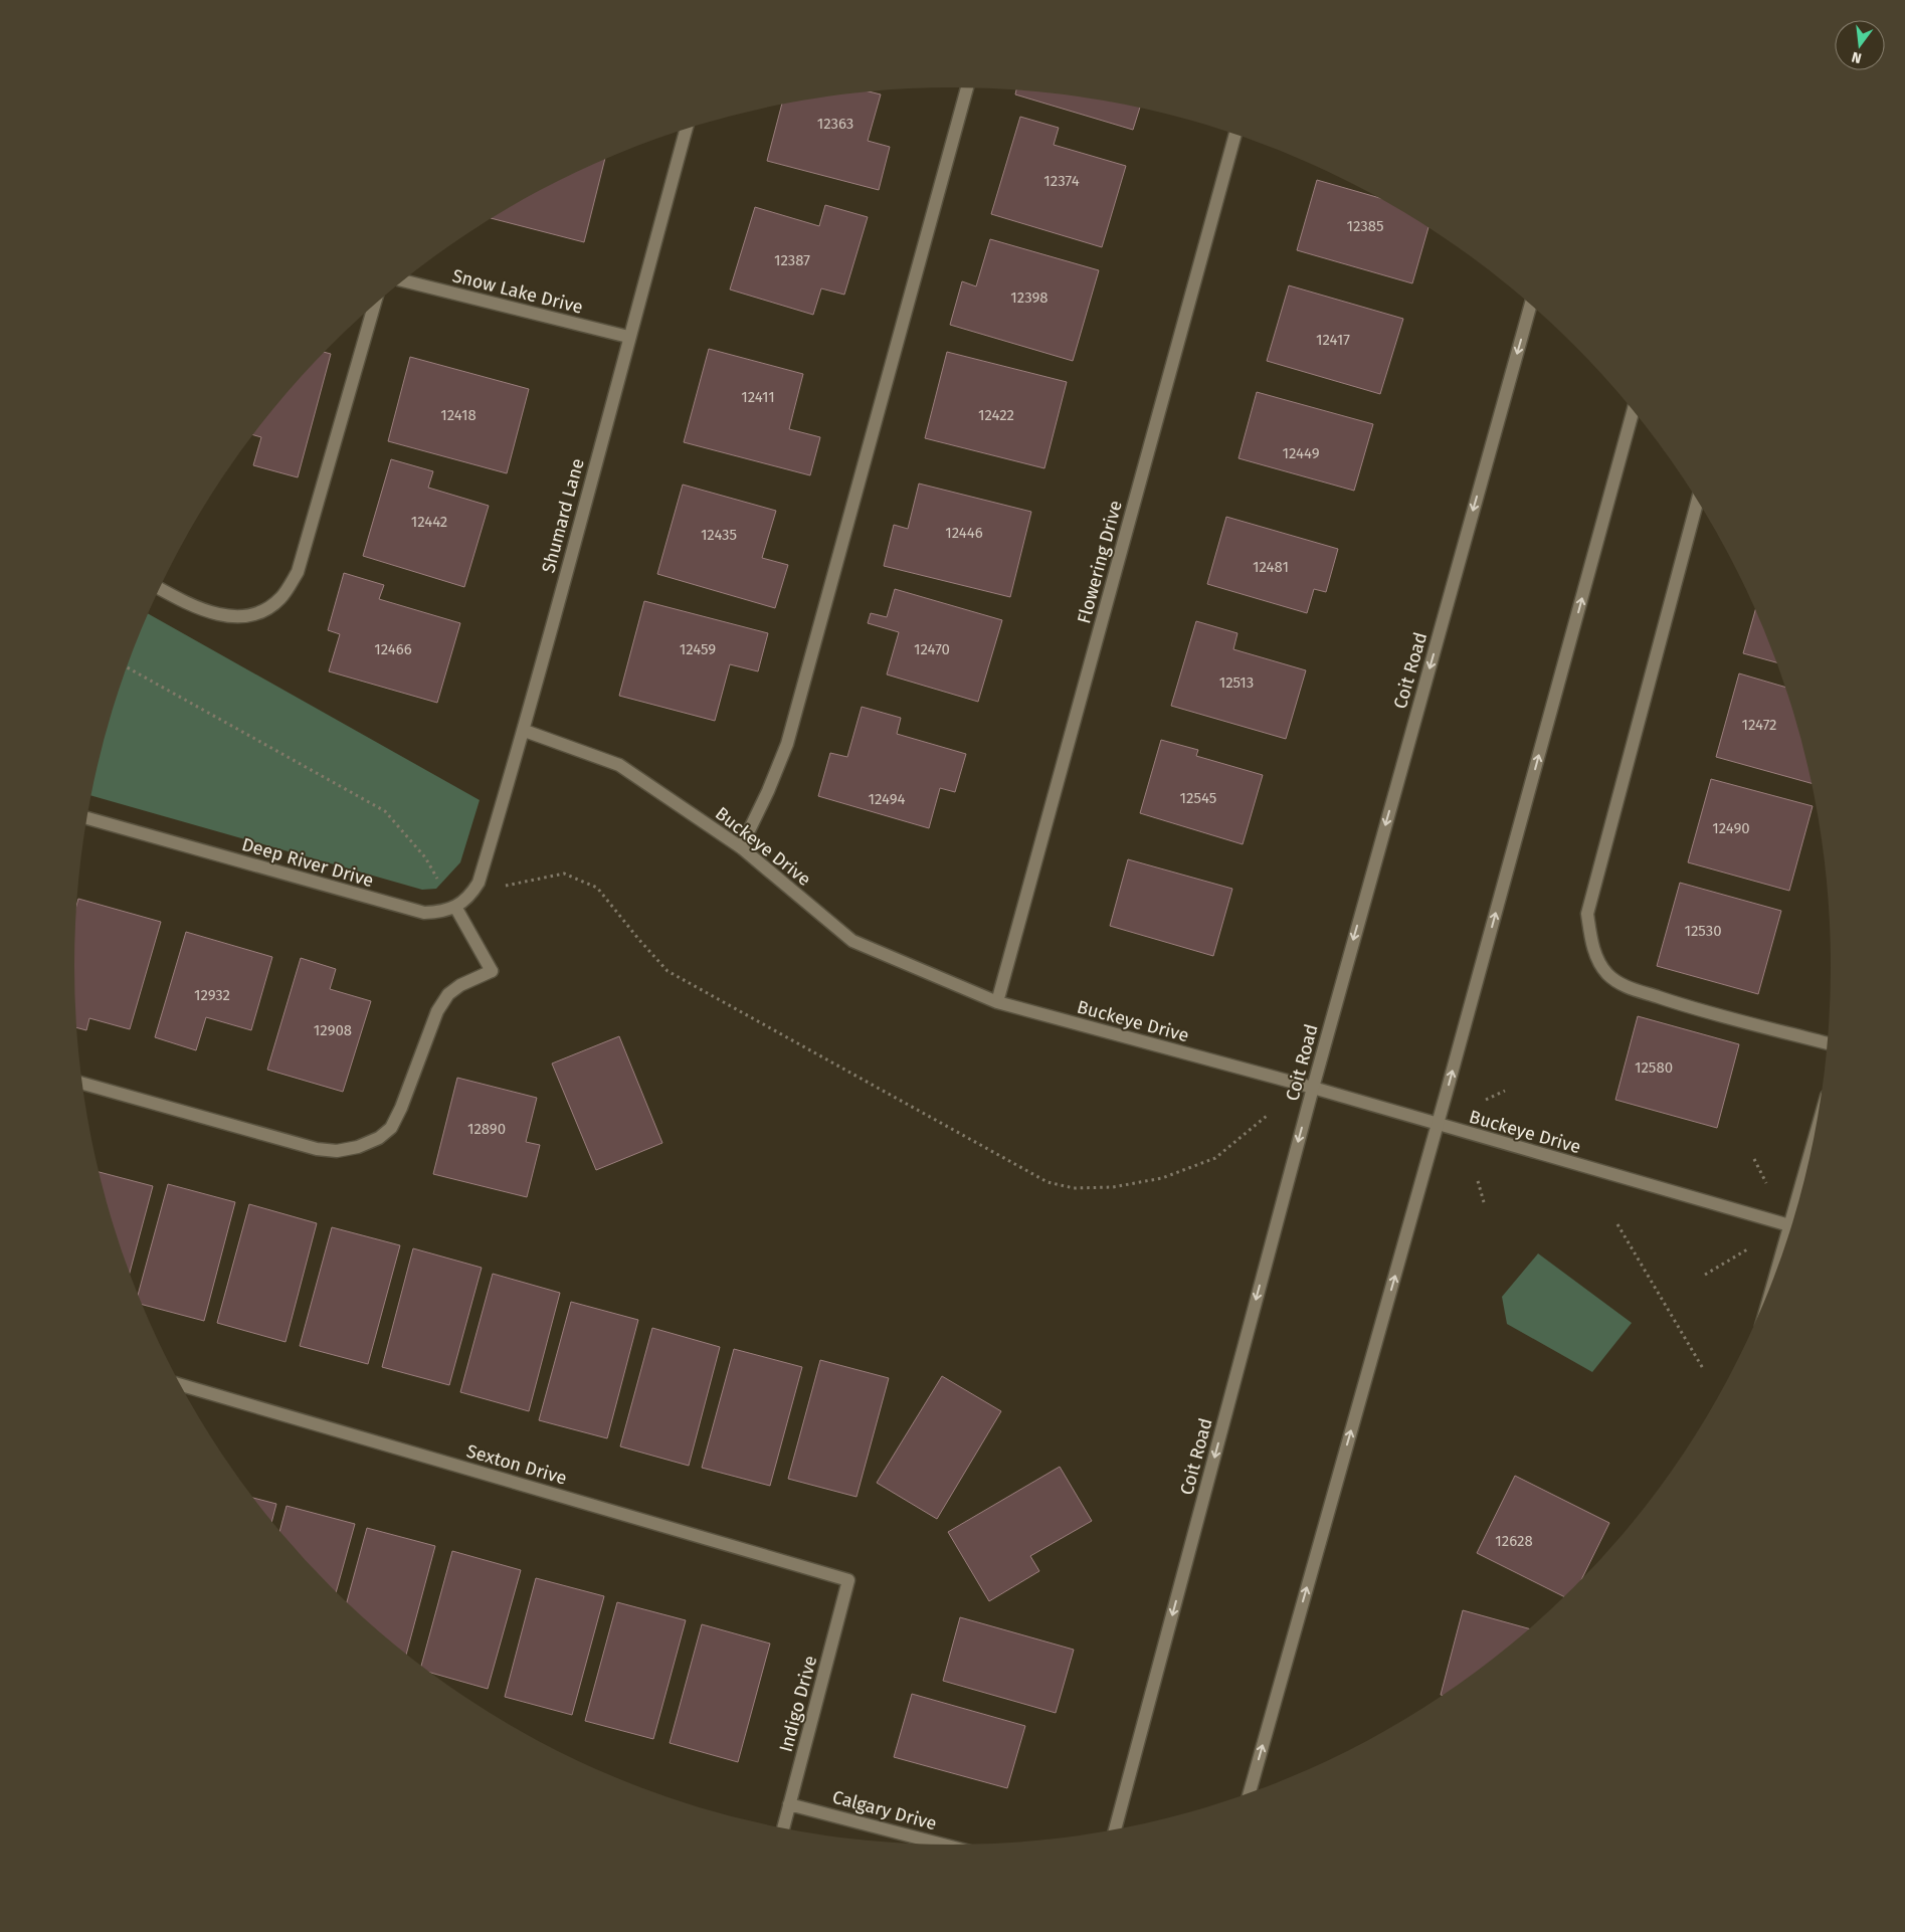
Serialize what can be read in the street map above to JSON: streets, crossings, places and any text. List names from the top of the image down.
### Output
{
  "streets": {
    "street": [
      "Snow Lake Drive",
      "Shumard Lane",
      "Flowering Drive",
      "Coit Road",
      "Buckeye Drive",
      "Deep River Drive",
      "Sexton Drive",
      "Indigo Drive",
      "Calgary Drive"
    ]
  },
  "crossings": [
    ["Snow Lake Drive", "Shumard Lane"],
    ["Shumard Lane", "Buckeye Drive"],
    ["Shumard Lane", "Deep River Drive"],
    ["Flowering Drive", "Buckeye Drive"],
    ["Coit Road", "Buckeye Drive"],
    ["Sexton Drive", "Indigo Drive"],
    ["Indigo Drive", "Calgary Drive"]
  ],
  "one_way": ["Coit Road"],
  "house_numbers": [
    "12363",
    "12374",
    "12385",
    "12387",
    "12398",
    "12417",
    "12411",
    "12418",
    "12422",
    "12449",
    "12442",
    "12446",
    "12435",
    "12481",
    "12466",
    "12459",
    "12470",
    "12513",
    "12472",
    "12545",
    "12494",
    "12490",
    "12530",
    "12932",
    "12908",
    "12580",
    "12890",
    "12628"
  ],
  "north": "bottom"
}
